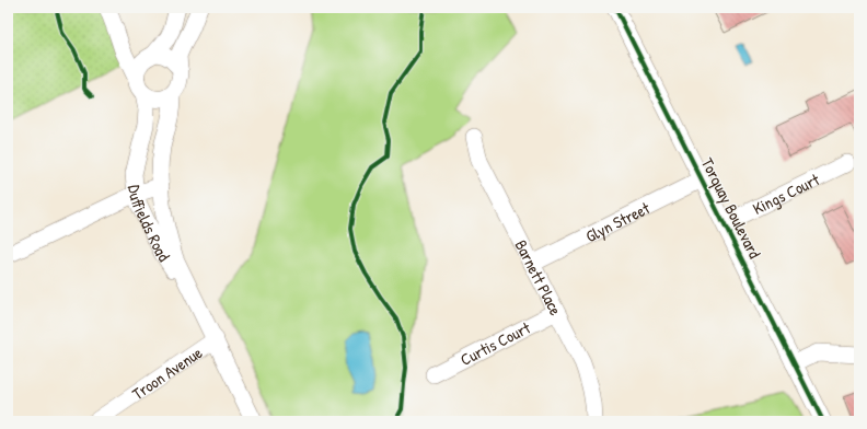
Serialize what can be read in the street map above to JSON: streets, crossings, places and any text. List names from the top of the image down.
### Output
{
  "streets": {
    "street": [
      "Kings Court",
      "Torquay Boulevard",
      "Glyn Street",
      "Duffields Road",
      "Barnett Place",
      "Curtis Court",
      "Troon Avenue"
    ]
  },
  "crossings": [
    ["Kings Court", "Torquay Boulevard"],
    ["Torquay Boulevard", "Glyn Street"],
    ["Glyn Street", "Barnett Place"],
    ["Duffields Road", "Troon Avenue"],
    ["Barnett Place", "Curtis Court"]
  ]
}
